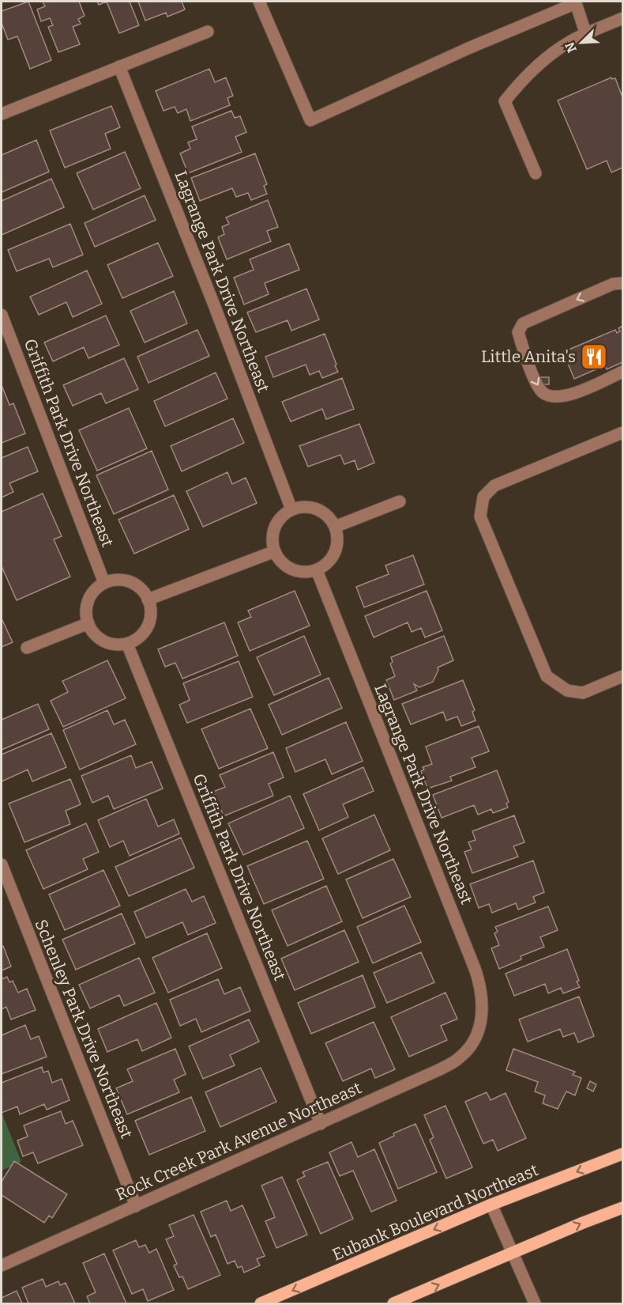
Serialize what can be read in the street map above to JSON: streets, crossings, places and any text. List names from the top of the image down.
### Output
{
  "streets": {
    "main road": ["Eubank Boulevard Northeast"],
    "street": [
      "Lagrange Park Drive Northeast",
      "Griffith Park Drive Northeast",
      "Schenley Park Drive Northeast",
      "Rock Creek Park Avenue Northeast"
    ]
  },
  "crossings": [
    ["Lagrange Park Drive Northeast", "Rock Creek Park Avenue Northeast"],
    ["Griffith Park Drive Northeast", "Rock Creek Park Avenue Northeast"],
    ["Schenley Park Drive Northeast", "Rock Creek Park Avenue Northeast"]
  ],
  "places": {
    "restaurant": ["Little Anita's"]
  },
  "north": "bottom left"
}
